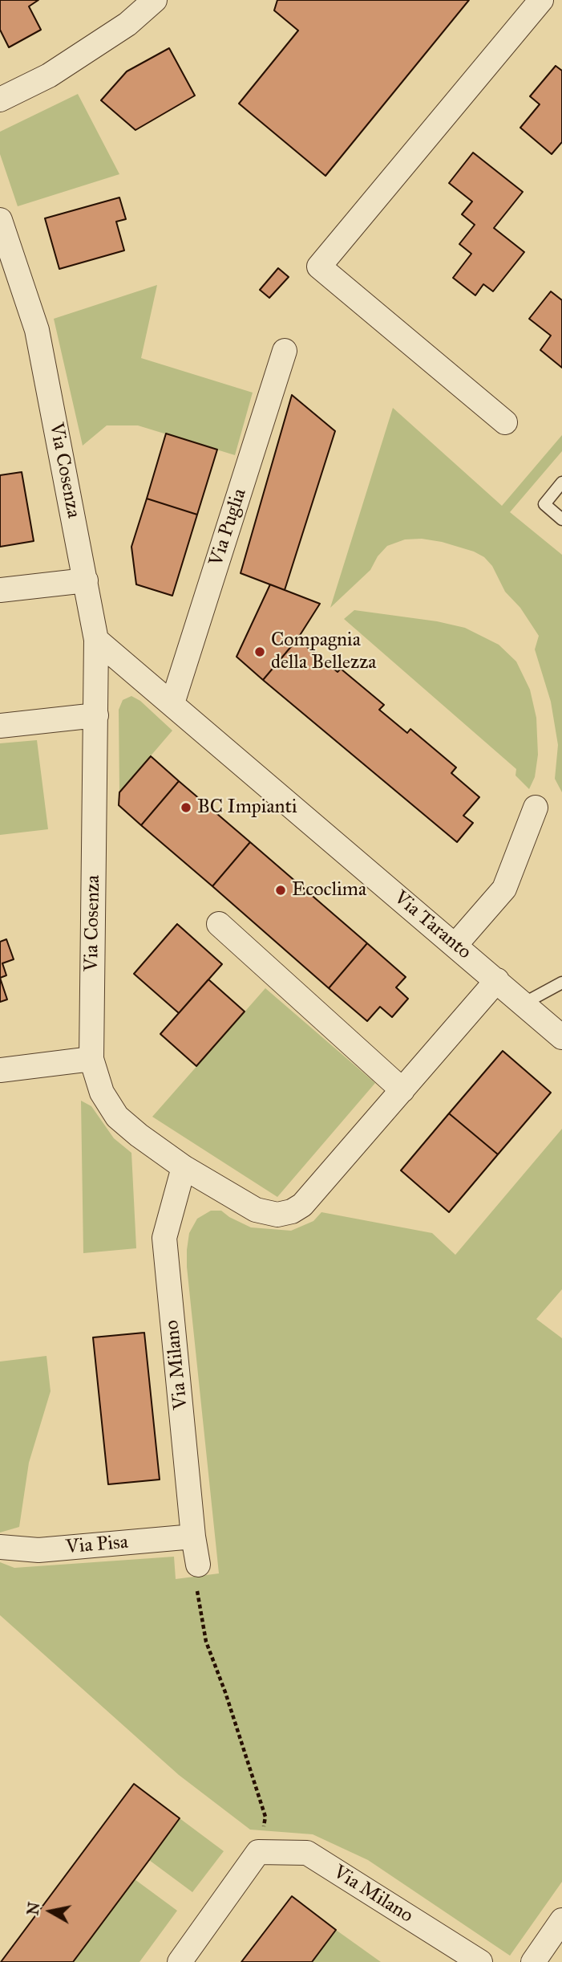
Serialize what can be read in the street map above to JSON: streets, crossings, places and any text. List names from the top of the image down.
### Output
{
  "streets": {
    "street": [
      "Via Cosenza",
      "Via Puglia",
      "Via Taranto",
      "Via Milano",
      "Via Pisa"
    ]
  },
  "crossings": [
    ["Via Cosenza", "Via Taranto"],
    ["Via Cosenza", "Via Milano"],
    ["Via Puglia", "Via Taranto"],
    ["Via Milano", "Via Pisa"]
  ],
  "places": ["Compagnia della Bellezza", "BC Impianti", "Ecoclima"],
  "north": "left"
}
